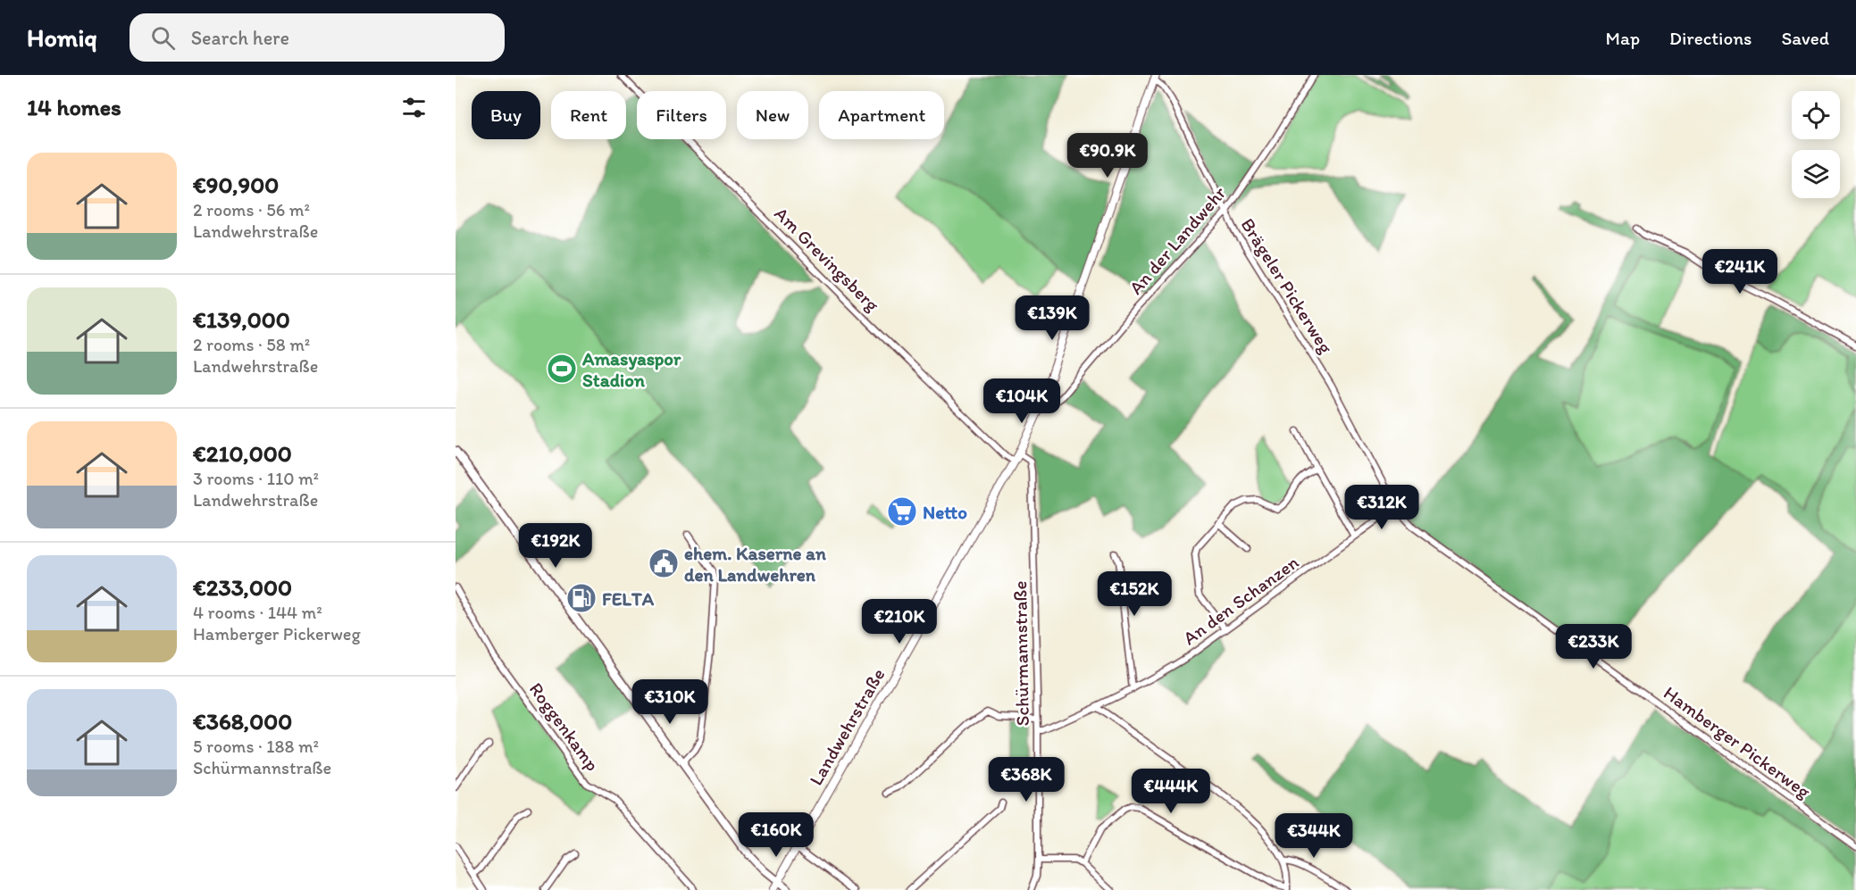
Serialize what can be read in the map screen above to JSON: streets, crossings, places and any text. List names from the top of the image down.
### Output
{
  "streets": {
    "street": [
      "An der Landwehr",
      "Am Grevingsberg",
      "Brägeler Pickerweg",
      "An den Schanzen",
      "Schürmannstraße",
      "Roggenkamp",
      "Landwehrstraße",
      "Hamberger Pickerweg"
    ]
  },
  "crossings": [
    ["An der Landwehr", "Brägeler Pickerweg"],
    ["An der Landwehr", "Landwehrstraße"],
    ["Am Grevingsberg", "Landwehrstraße"],
    ["Brägeler Pickerweg", "An den Schanzen"],
    ["Brägeler Pickerweg", "Landwehrstraße"],
    ["Brägeler Pickerweg", "Hamberger Pickerweg"],
    ["An den Schanzen", "Schürmannstraße"],
    ["An den Schanzen", "Hamberger Pickerweg"],
    ["Schürmannstraße", "Landwehrstraße"]
  ],
  "places": {
    "sports": ["Amasyaspor Stadion"],
    "supermarket": ["Netto"],
    "public building": ["ehem. Kaserne an den Landwehren"],
    "fuel station": ["FELTA"]
  },
  "page": {
    "header": "Homiq",
    "search": "Search here",
    "nav": ["Map", "Directions", "Saved"],
    "heading": "14 homes",
    "chip": [
      "Buy",
      "Rent",
      "Filters",
      "New",
      "Apartment"
    ],
    "price": [
      "€90.9K",
      "€241K",
      "€139K",
      "€104K",
      "€312K",
      "€192K",
      "€152K",
      "€210K",
      "€233K",
      "€310K",
      "€368K",
      "€444K",
      "€160K",
      "€344K"
    ],
    "list": [
      {
        "name": "€90,900",
        "note": "2 rooms · 56 m² · Landwehrstraße"
      },
      {
        "name": "€139,000",
        "note": "2 rooms · 58 m² · Landwehrstraße"
      },
      {
        "name": "€210,000",
        "note": "3 rooms · 110 m² · Landwehrstraße"
      },
      {
        "name": "€233,000",
        "note": "4 rooms · 144 m² · Hamberger Pickerweg"
      },
      {
        "name": "€368,000",
        "note": "5 rooms · 188 m² · Schürmannstraße"
      }
    ]
  }
}
